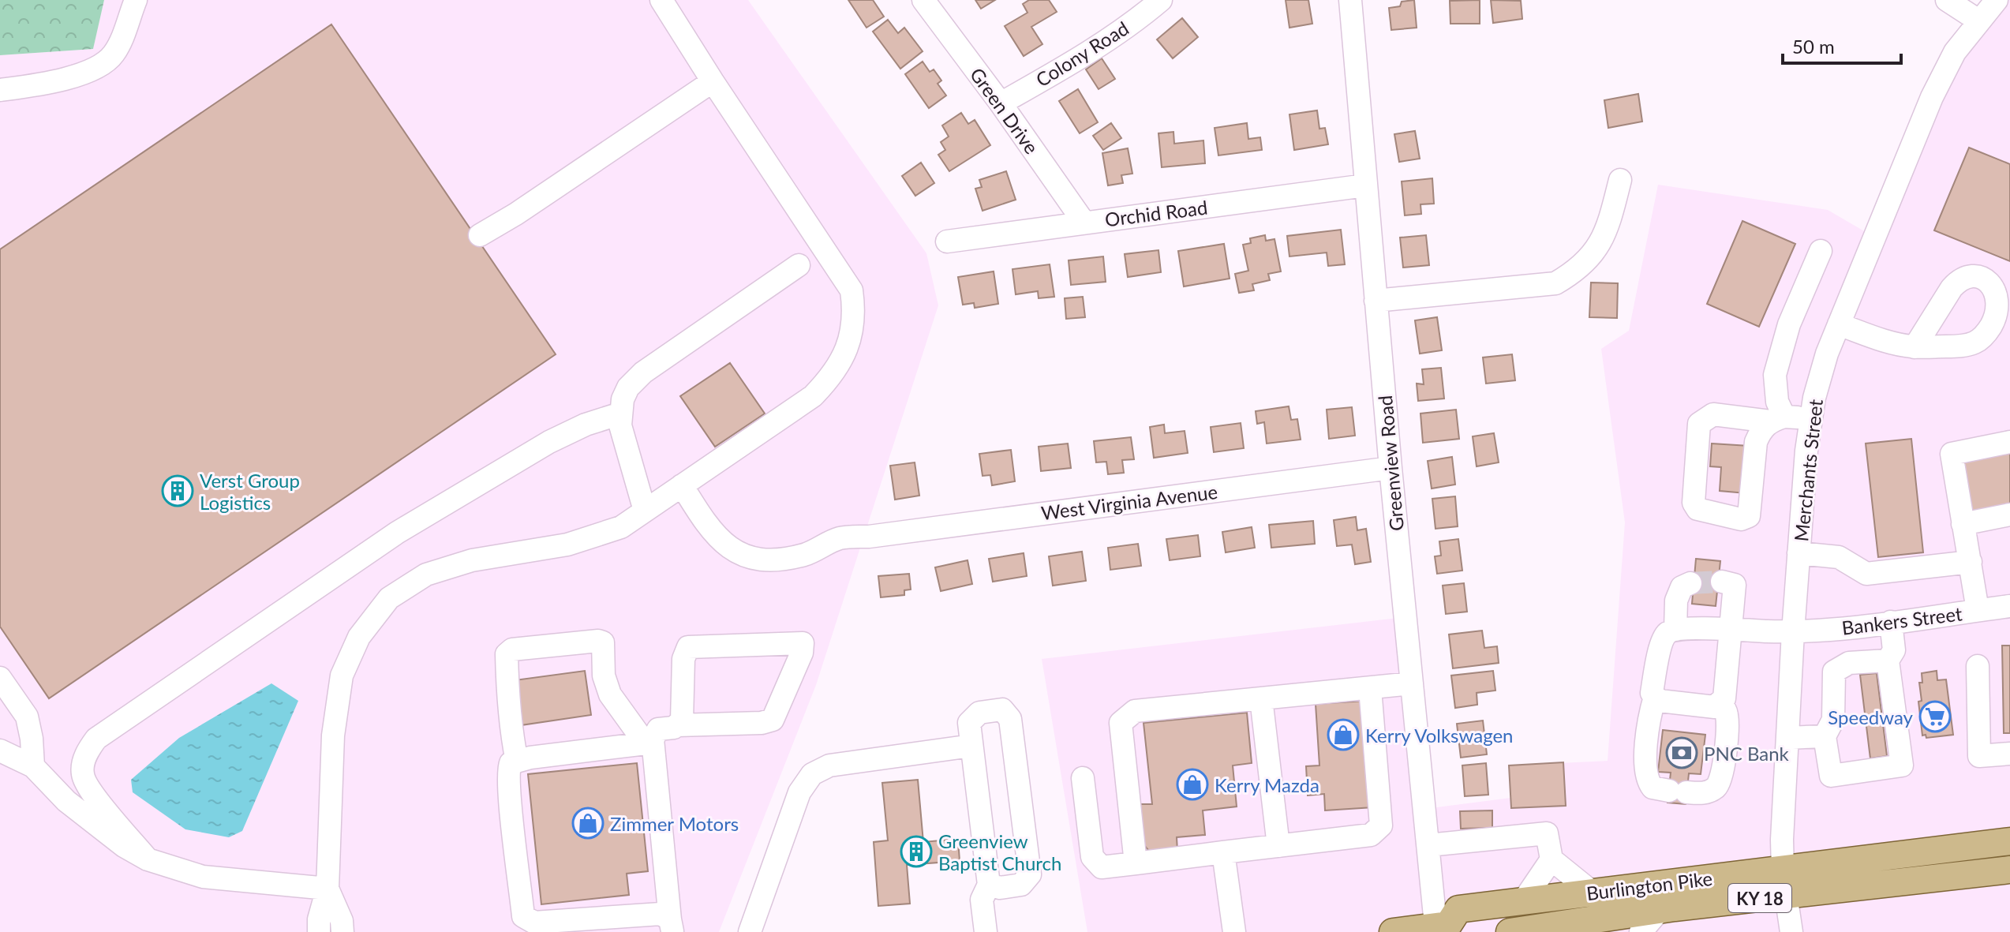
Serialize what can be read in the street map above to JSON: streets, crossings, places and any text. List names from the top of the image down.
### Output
{
  "streets": {
    "main road": ["Burlington Pike", "KY 18"],
    "street": [
      "Colony Road",
      "Green Drive",
      "Orchid Road",
      "Greenview Road",
      "Merchants Street",
      "West Virginia Avenue",
      "Bankers Street"
    ]
  },
  "crossings": [
    ["Colony Road", "Green Drive"],
    ["Green Drive", "Orchid Road"],
    ["Orchid Road", "Greenview Road"],
    ["Greenview Road", "West Virginia Avenue"],
    ["Greenview Road", "Burlington Pike"],
    ["Merchants Street", "Bankers Street"],
    ["Merchants Street", "Burlington Pike"]
  ],
  "places": {
    "building": ["Verst Group Logistics", "Greenview Baptist Church"],
    "supermarket": ["Speedway"],
    "shop": ["Kerry Volkswagen", "Kerry Mazda", "Zimmer Motors"],
    "bank": ["PNC Bank"]
  },
  "scale_bar": "50 m"
}
